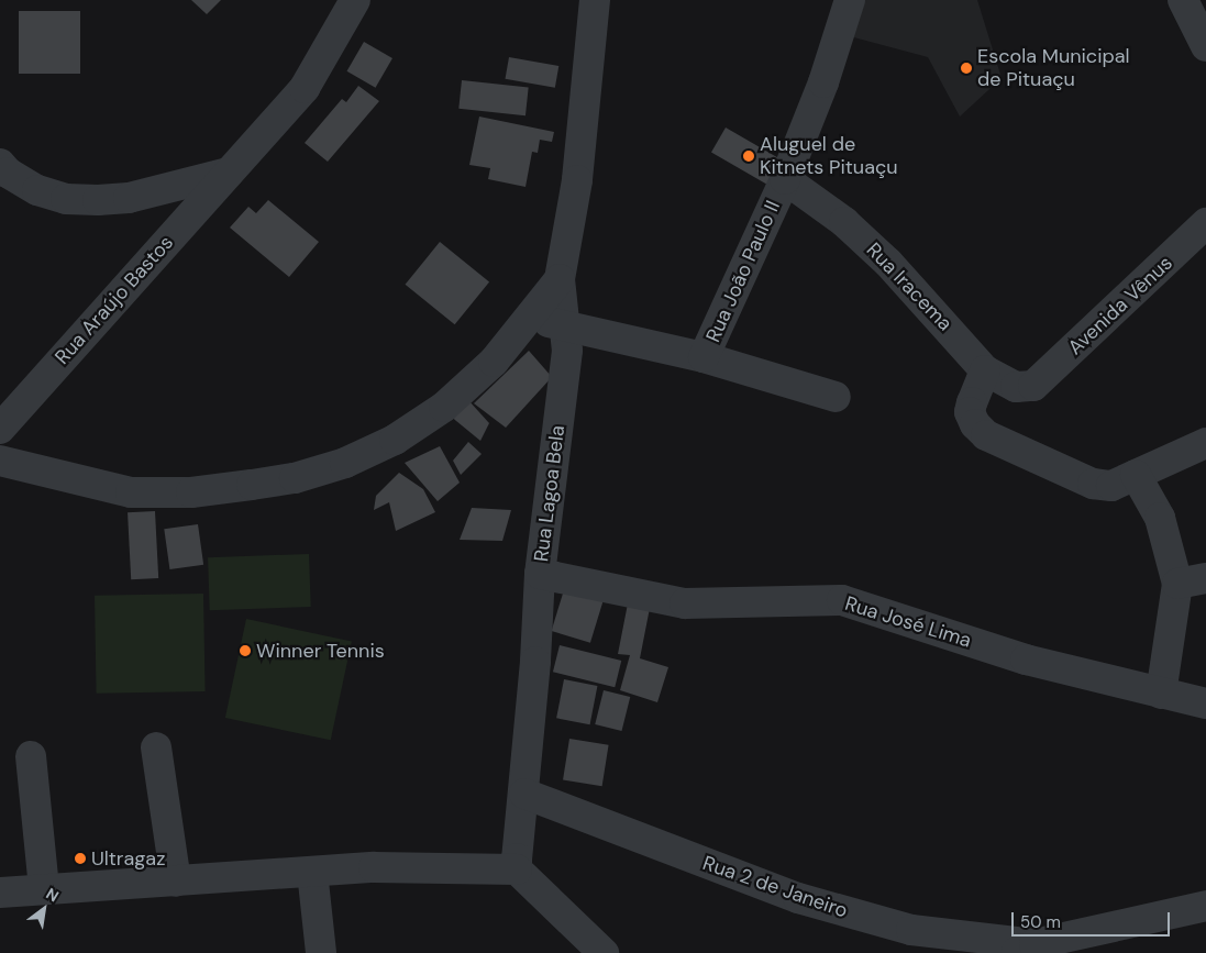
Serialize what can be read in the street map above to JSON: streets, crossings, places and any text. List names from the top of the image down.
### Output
{
  "streets": {
    "street": [
      "Rua João Paulo II",
      "Rua Iracema",
      "Rua Araújo Bastos",
      "Avenida Vênus",
      "Rua Lagoa Bela",
      "Rua José Lima",
      "Rua 2 de Janeiro"
    ]
  },
  "crossings": [
    ["Rua João Paulo II", "Rua Iracema"],
    ["Rua Iracema", "Avenida Vênus"],
    ["Rua Lagoa Bela", "Rua José Lima"],
    ["Rua Lagoa Bela", "Rua 2 de Janeiro"]
  ],
  "places": [
    "Escola Municipal de Pituaçu",
    "Aluguel de Kitnets Pituaçu",
    "Winner Tennis",
    "Ultragaz"
  ],
  "scale_bar": "50 m",
  "north": "top right"
}
